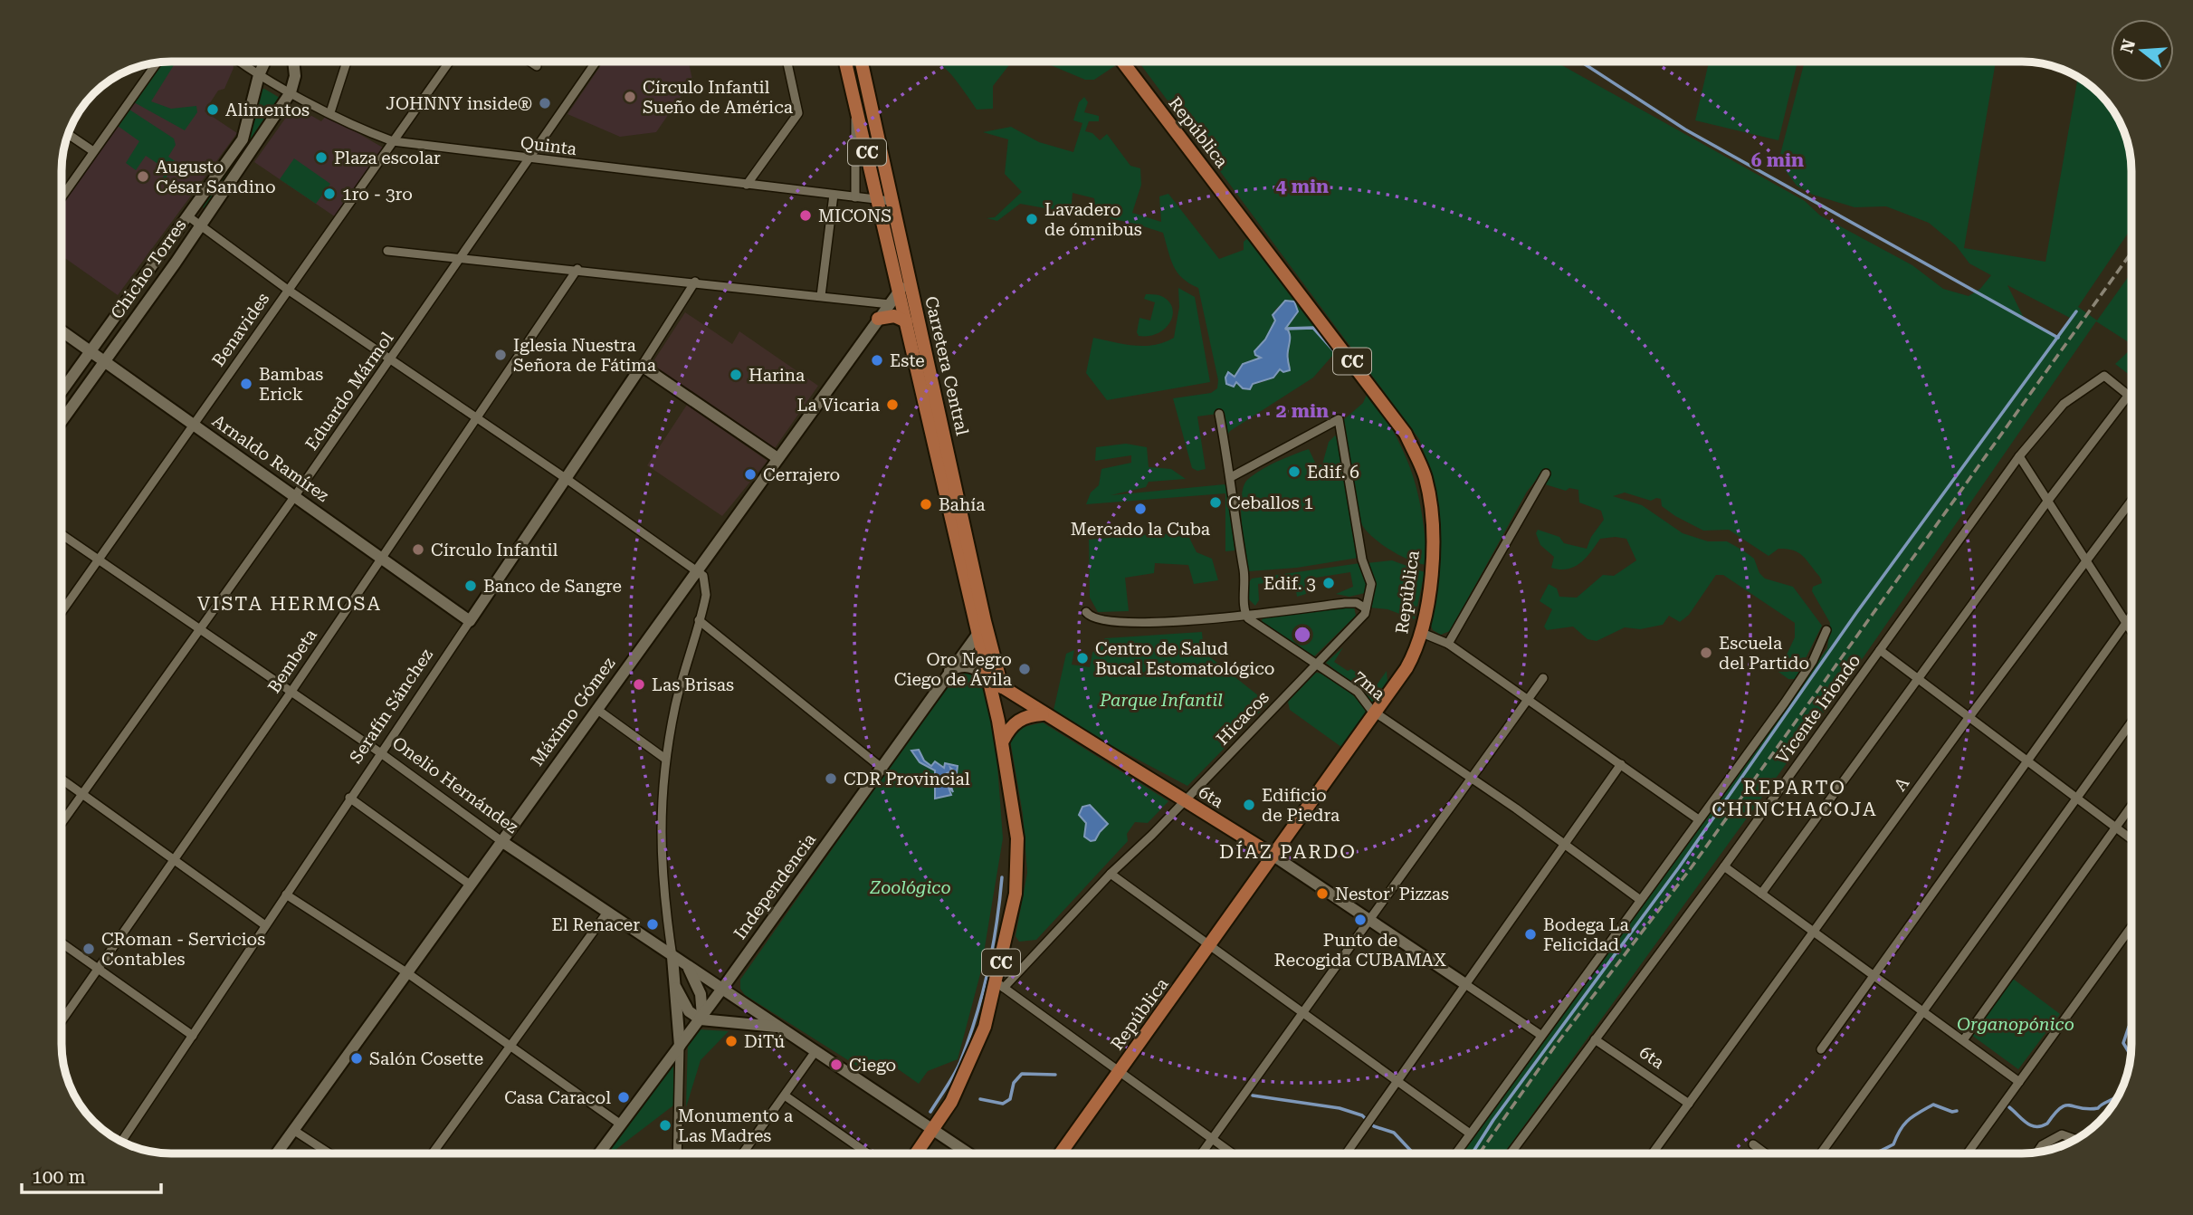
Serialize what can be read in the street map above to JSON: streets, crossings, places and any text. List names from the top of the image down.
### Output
{
  "streets": {
    "main road": [
      "República",
      "CC",
      "Carretera Central",
      "6ta"
    ],
    "street": [
      "Quinta",
      "Chicho Torres",
      "Benavides",
      "Eduardo Mármol",
      "Arnaldo Ramírez",
      "Bembeta",
      "7ma",
      "Serafín Sánchez",
      "Vicente Iriondo",
      "Máximo Gómez",
      "Hicacos",
      "A",
      "Onelio Hernández",
      "Independencia"
    ]
  },
  "crossings": [
    ["República", "7ma"],
    ["República", "6ta"],
    ["Quinta", "Chicho Torres"],
    ["Quinta", "Benavides"],
    ["Quinta", "Carretera Central"],
    ["Quinta", "Eduardo Mármol"],
    ["CC", "Carretera Central"],
    ["CC", "Hicacos"],
    ["CC", "Onelio Hernández"],
    ["CC", "6ta"],
    ["Chicho Torres", "Arnaldo Ramírez"],
    ["Benavides", "Arnaldo Ramírez"],
    ["Benavides", "Onelio Hernández"],
    ["Carretera Central", "Máximo Gómez"],
    ["Carretera Central", "6ta"],
    ["Carretera Central", "Independencia"],
    ["Eduardo Mármol", "Arnaldo Ramírez"],
    ["Eduardo Mármol", "Onelio Hernández"],
    ["Arnaldo Ramírez", "Bembeta"],
    ["Arnaldo Ramírez", "Serafín Sánchez"],
    ["Bembeta", "Onelio Hernández"],
    ["7ma", "Hicacos"],
    ["Serafín Sánchez", "Onelio Hernández"],
    ["Vicente Iriondo", "6ta"],
    ["Máximo Gómez", "Onelio Hernández"],
    ["Hicacos", "6ta"],
    ["A", "6ta"],
    ["Onelio Hernández", "Independencia"]
  ],
  "districts": ["VISTA HERMOSA", "REPARTO CHINCHACOJA", "DÍAZ PARDO"],
  "parks": ["Parque Infantil", "Zoológico", "Organopónico"],
  "places": [
    "Círculo Infantil Sueño de América",
    "JOHNNY inside®",
    "Alimentos",
    "Plaza escolar",
    "Augusto César Sandino",
    "1ro - 3ro",
    "MICONS",
    "Lavadero de ómnibus",
    "Iglesia Nuestra Señora de Fátima",
    "Este",
    "Harina",
    "Bambas Erick",
    "La Vicaria",
    "Edif. 6",
    "Cerrajero",
    "Ceballos 1",
    "Bahía",
    "Mercado la Cuba",
    "Círculo Infantil",
    "Edif. 3",
    "Banco de Sangre",
    "Escuela del Partido",
    "Centro de Salud Bucal Estomatológico",
    "Oro Negro Ciego de Ávila",
    "Las Brisas",
    "CDR Provincial",
    "Edificio de Piedra",
    "Nestor' Pizzas",
    "Punto de Recogida CUBAMAX",
    "El Renacer",
    "Bodega La Felicidad",
    "CRoman - Servicios Contables",
    "DiTú",
    "Salón Cosette",
    "Ciego",
    "Casa Caracol",
    "Monumento a Las Madres"
  ],
  "scale_bar": "100 m",
  "north": "left",
  "rings": ["6 min", "4 min", "2 min"]
}
